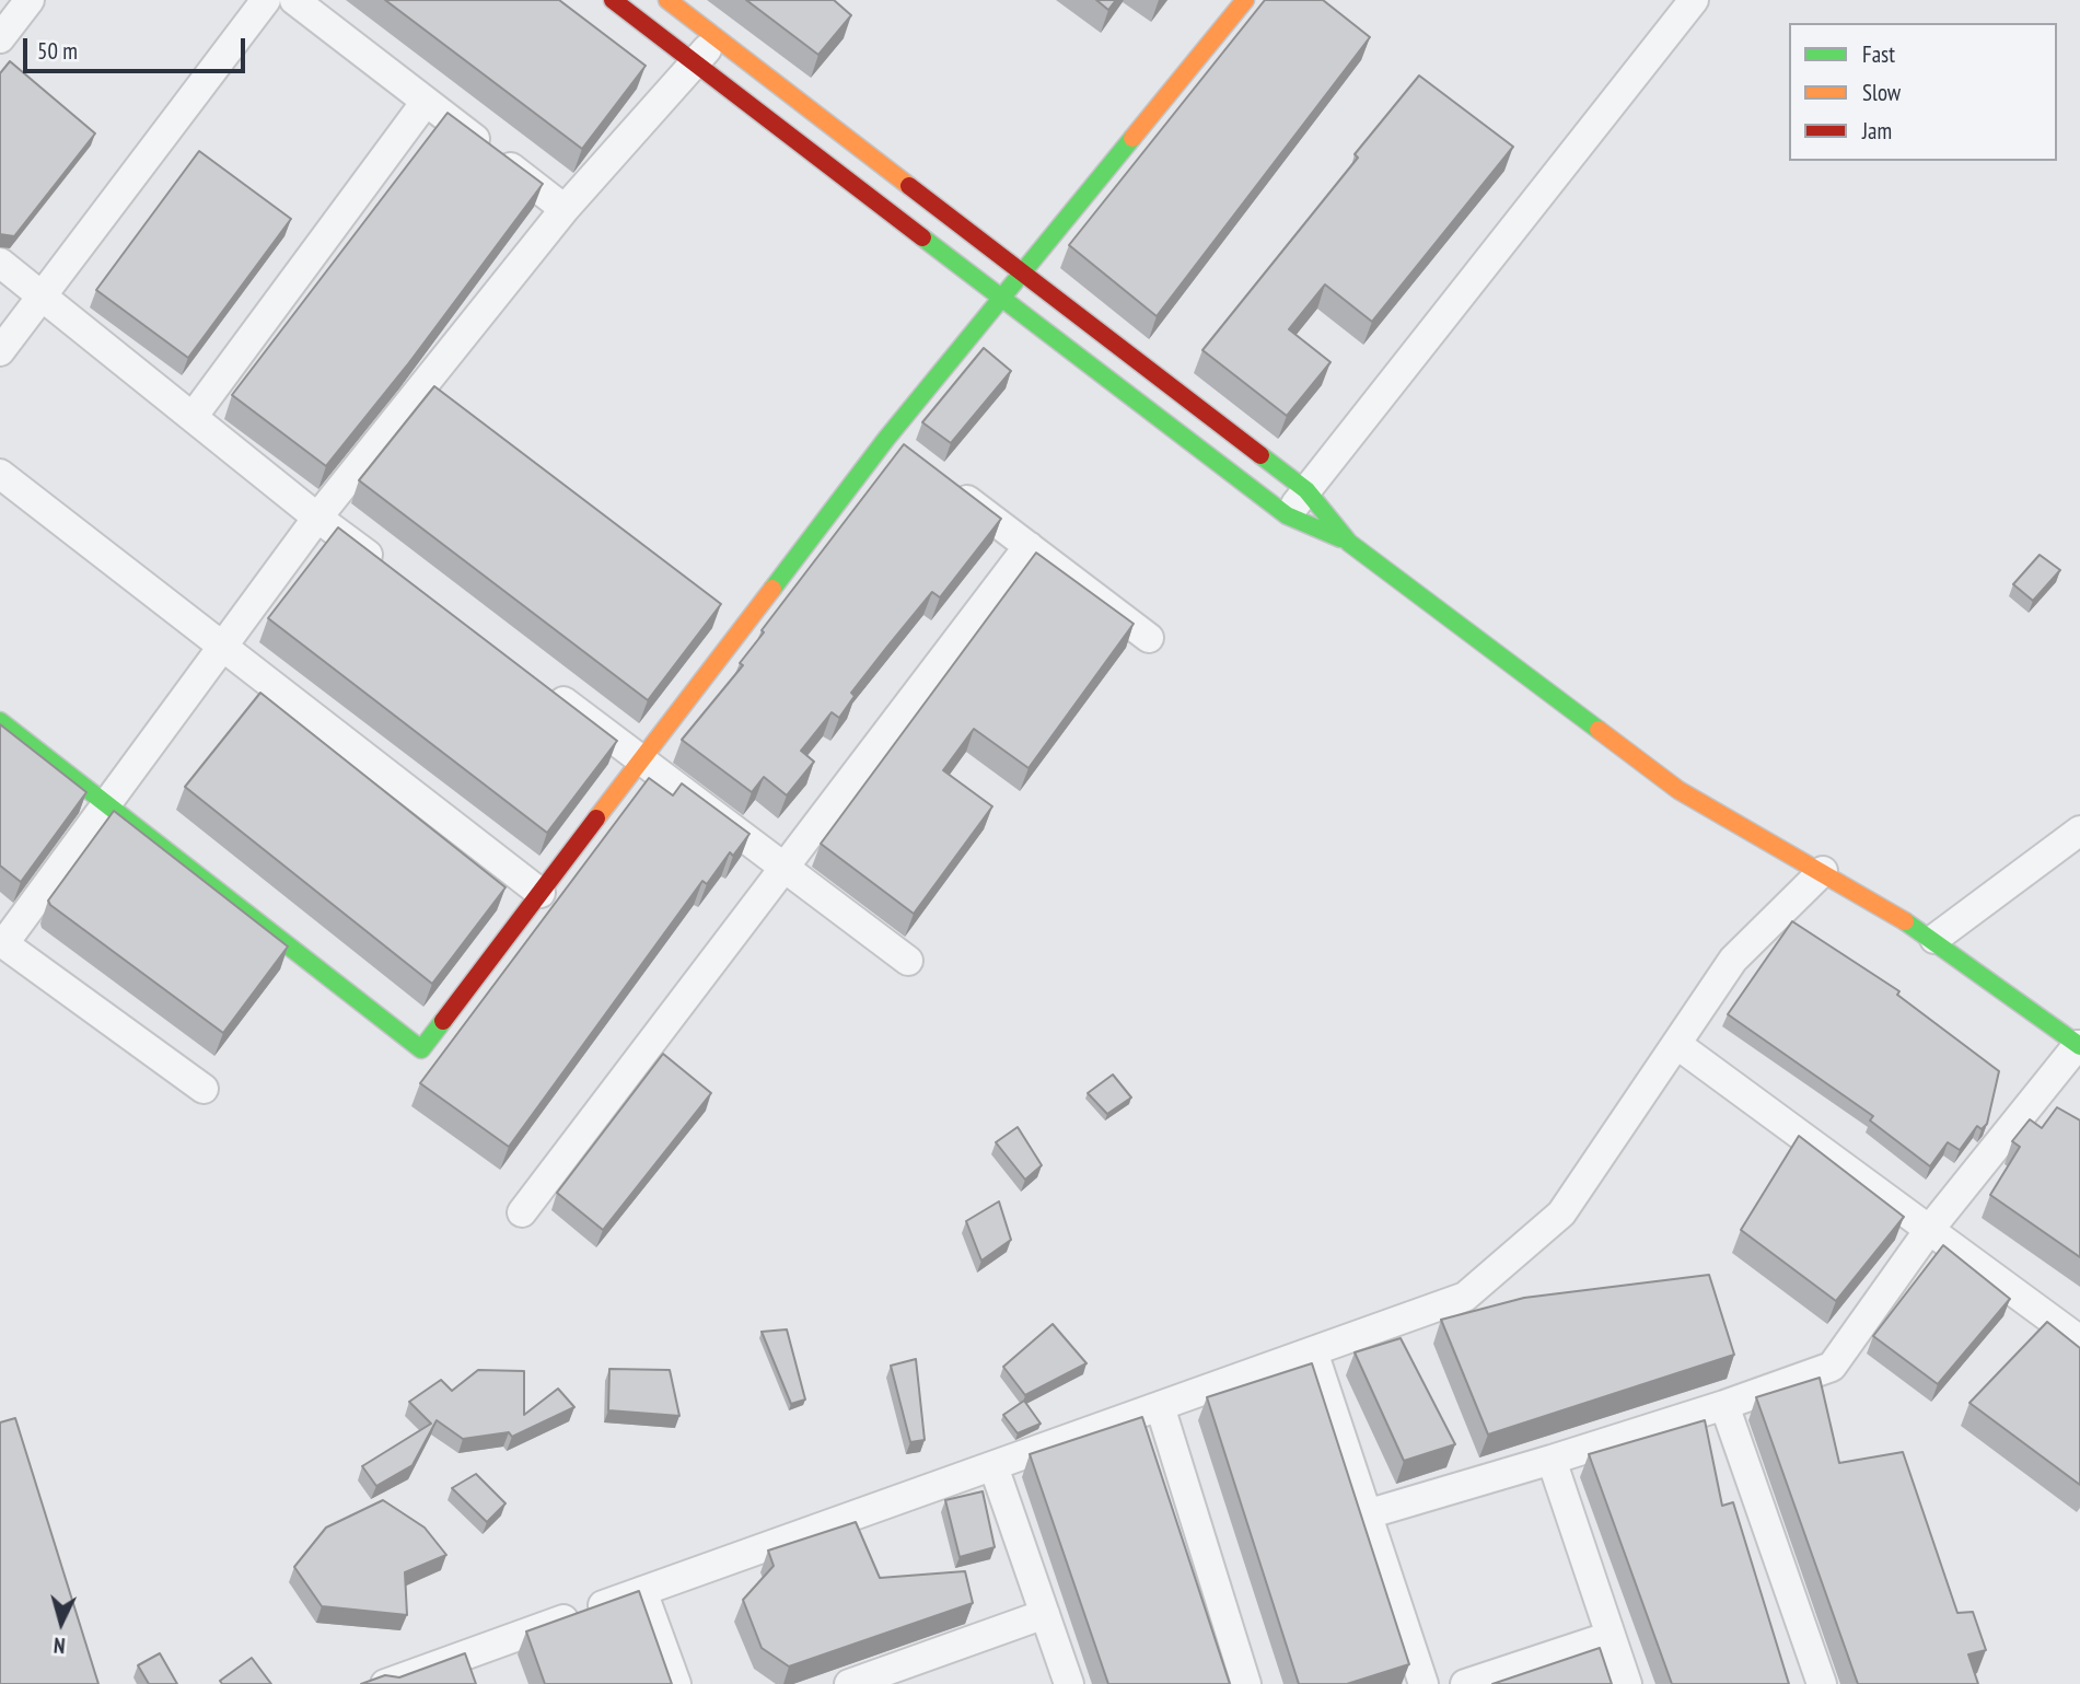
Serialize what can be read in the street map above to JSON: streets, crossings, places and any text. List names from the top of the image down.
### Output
{
  "legend": ["Fast", "Slow", "Jam"],
  "scale_bar": "50 m",
  "north": "bottom"
}
